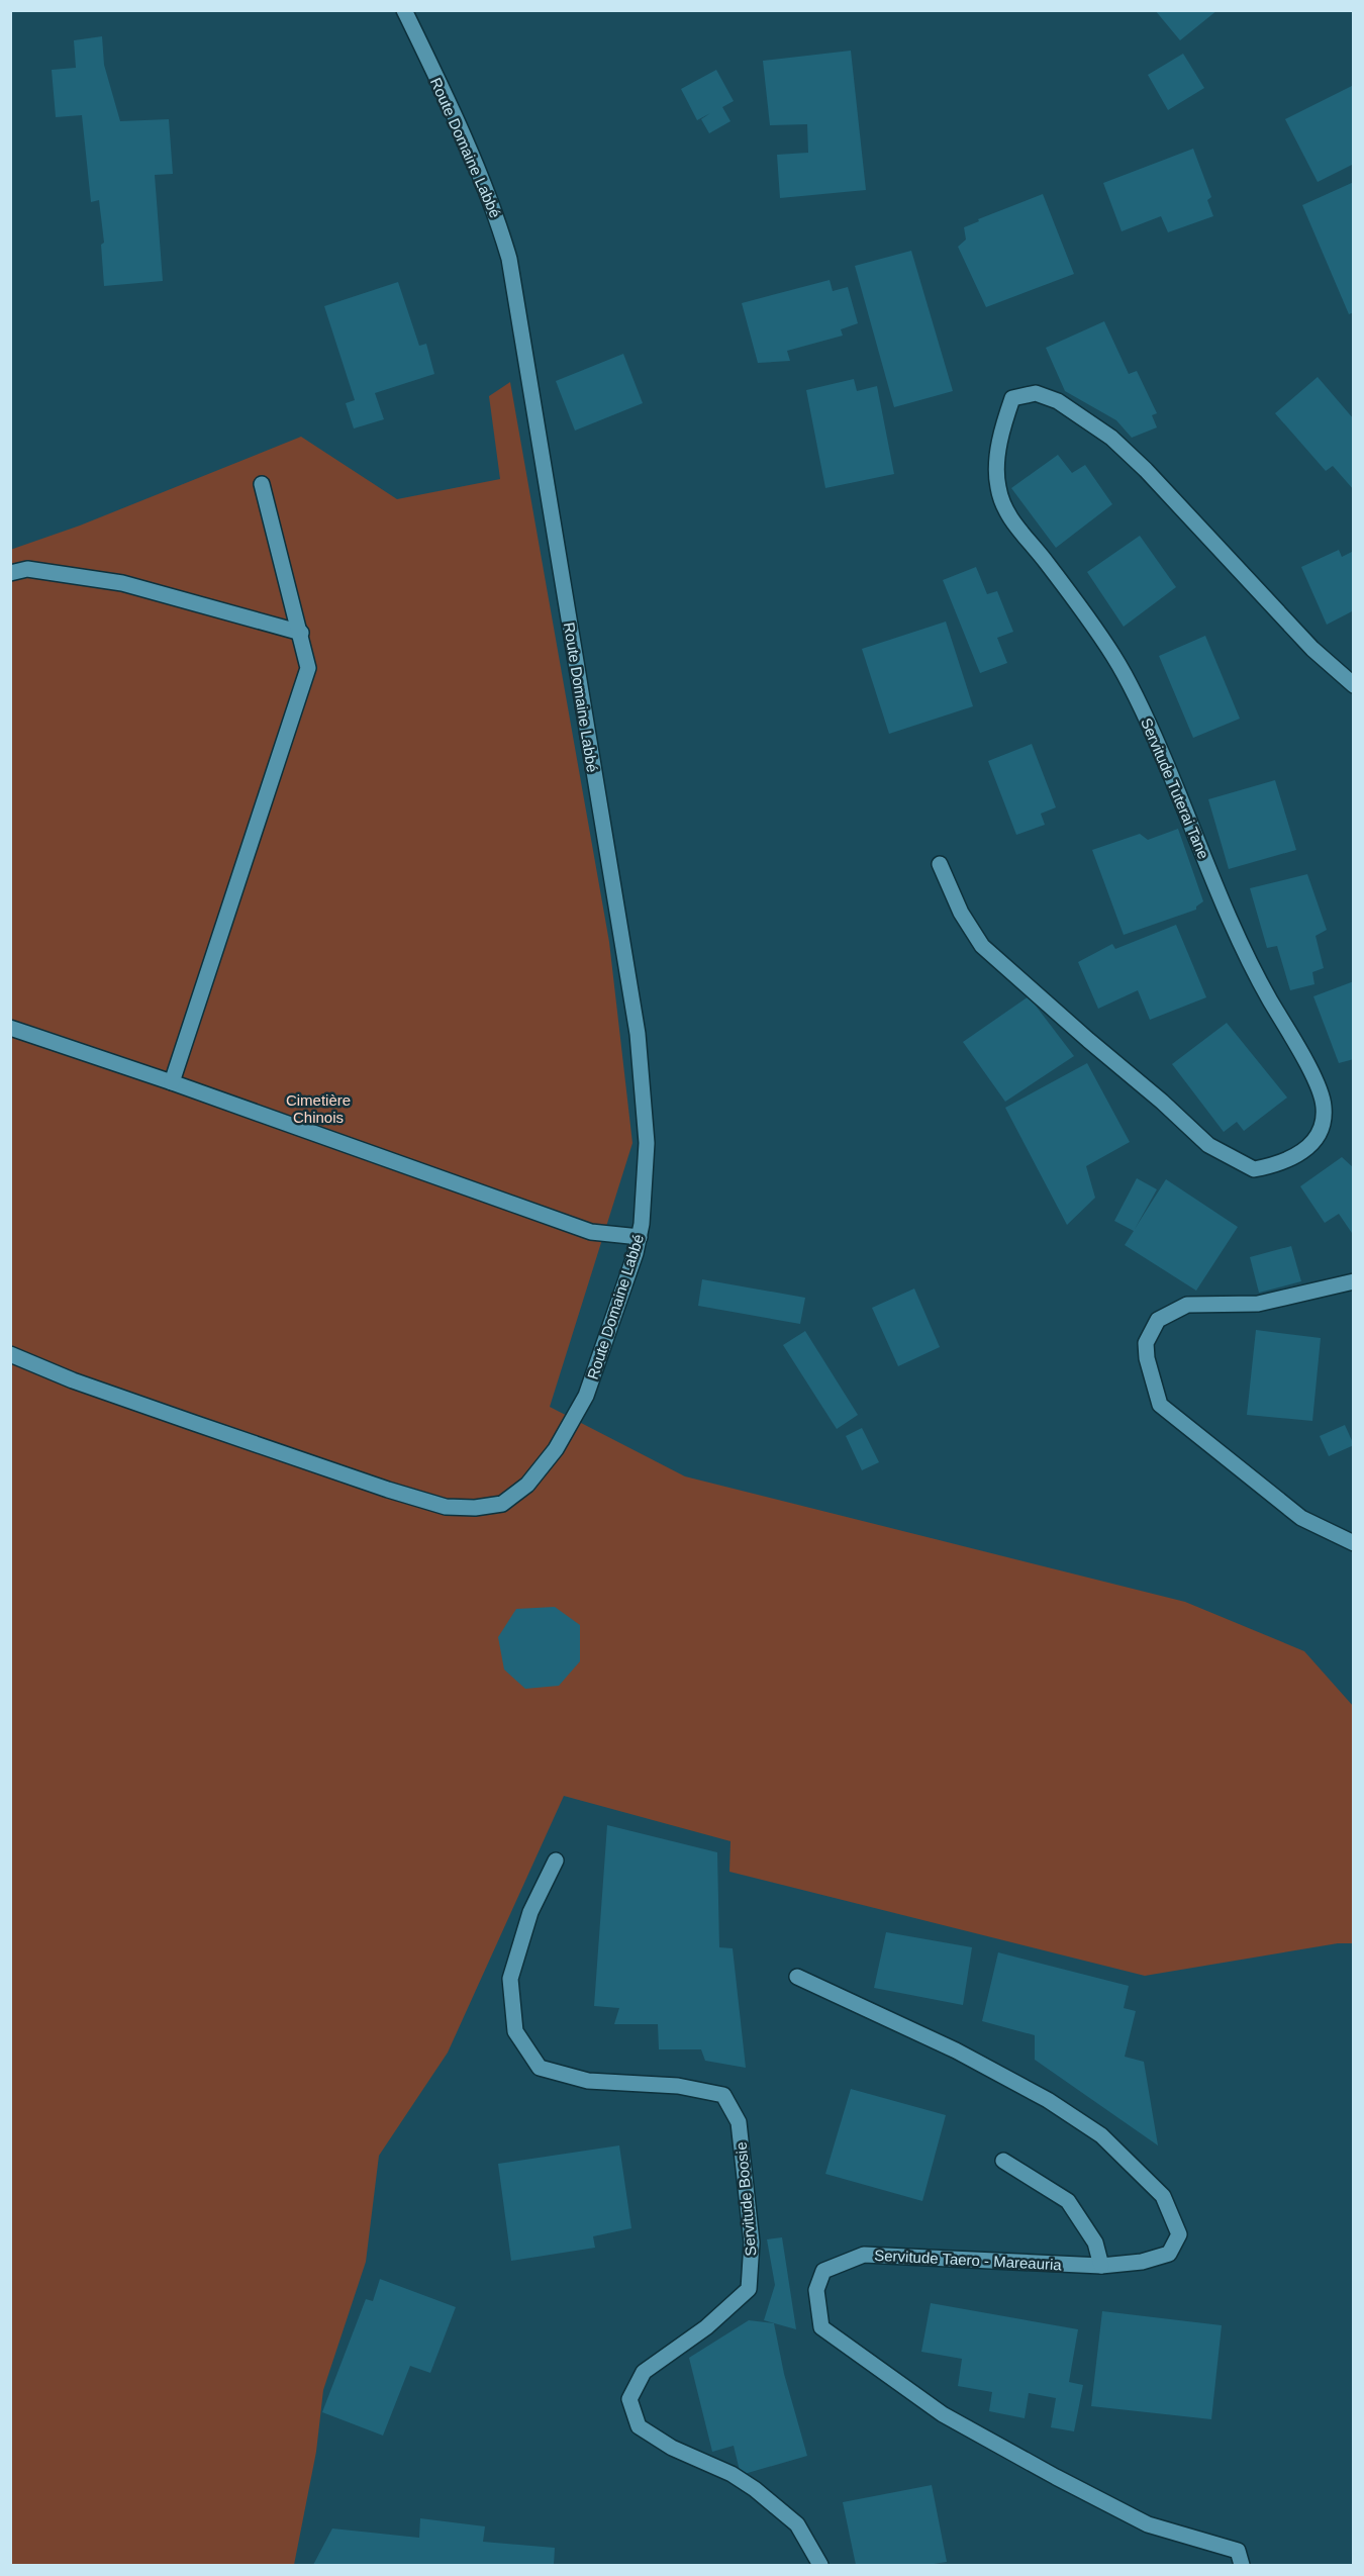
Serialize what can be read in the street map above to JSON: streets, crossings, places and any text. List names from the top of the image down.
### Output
{
  "streets": {
    "street": [
      "Route Domaine Labbé",
      "Servitude Tuterai Tane",
      "Servitude Boosie",
      "Servitude Taero - Mareauria"
    ]
  },
  "parks": ["Cimetière Chinois"]
}
